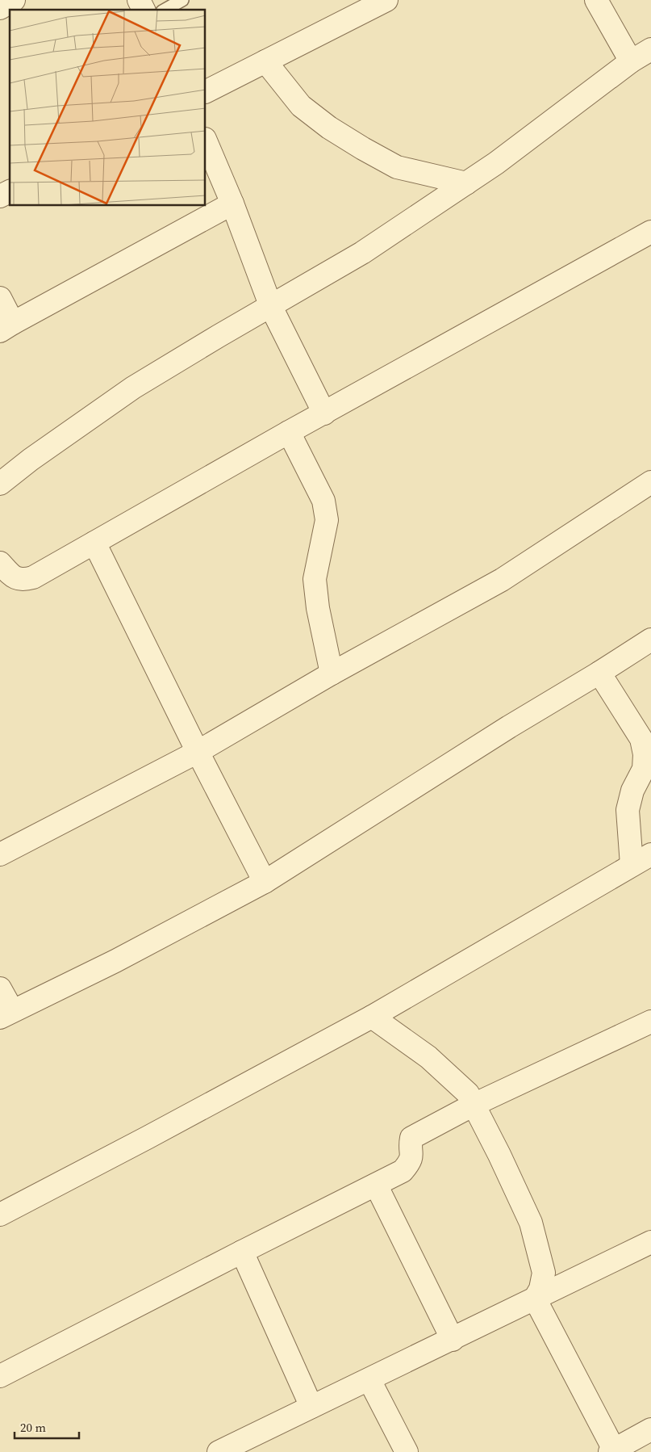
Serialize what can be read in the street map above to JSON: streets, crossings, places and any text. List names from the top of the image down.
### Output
{
  "scale_bar": "20 m"
}
